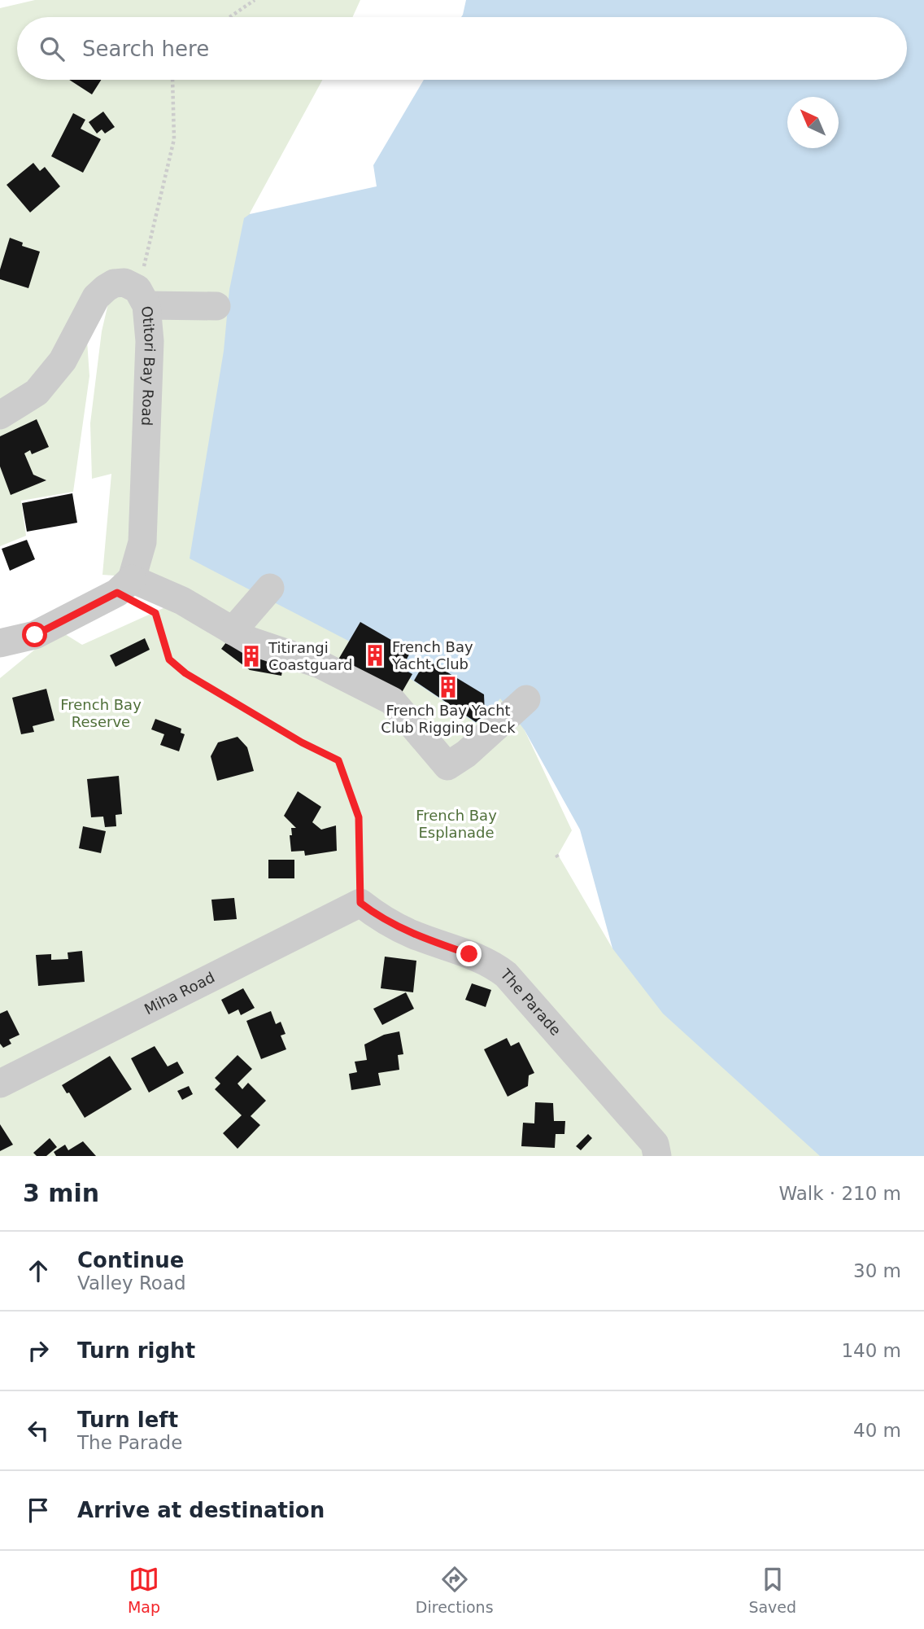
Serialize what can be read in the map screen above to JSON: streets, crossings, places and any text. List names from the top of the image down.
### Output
{
  "streets": {
    "street": ["Otitori Bay Road", "Miha Road", "The Parade"]
  },
  "crossings": [
    ["Miha Road", "The Parade"]
  ],
  "parks": ["French Bay Reserve", "French Bay Esplanade"],
  "places": {
    "building": ["French Bay Yacht Club", "Titirangi Coastguard", "French Bay Yacht Club Rigging Deck"]
  },
  "north": "top left",
  "page": {
    "search": "Search here",
    "heading": ["3 min", "Walk · 210 m"],
    "list": [
      ["Continue", "Valley Road", "30 m"],
      ["Turn right", "140 m"],
      ["Turn left", "The Parade", "40 m"],
      "Arrive at destination"
    ],
    "nav": ["Map", "Directions", "Saved"]
  }
}
